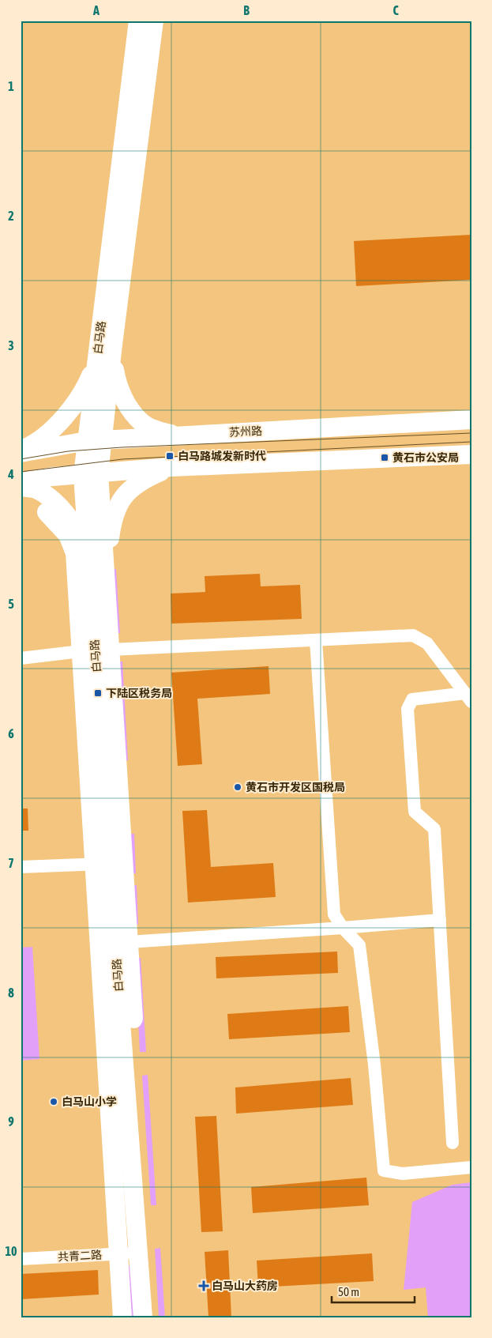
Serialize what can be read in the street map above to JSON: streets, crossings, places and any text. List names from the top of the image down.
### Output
{
  "streets": {
    "street": ["白马路", "苏州路", "共青二路"]
  },
  "crossings": [
    ["白马路", "苏州路"],
    ["白马路", "共青二路"]
  ],
  "places": {
    "transit": ["白马路城发新时代", "黄石市公安局", "下陆区税务局"],
    "other": ["黄石市开发区国税局", "白马山小学"],
    "health": ["白马山大药房"]
  },
  "scale_bar": "50 m",
  "grid": {
    "columns": ["A", "B", "C"],
    "rows": [
      "1",
      "2",
      "3",
      "4",
      "5",
      "6",
      "7",
      "8",
      "9",
      "10"
    ]
  }
}
